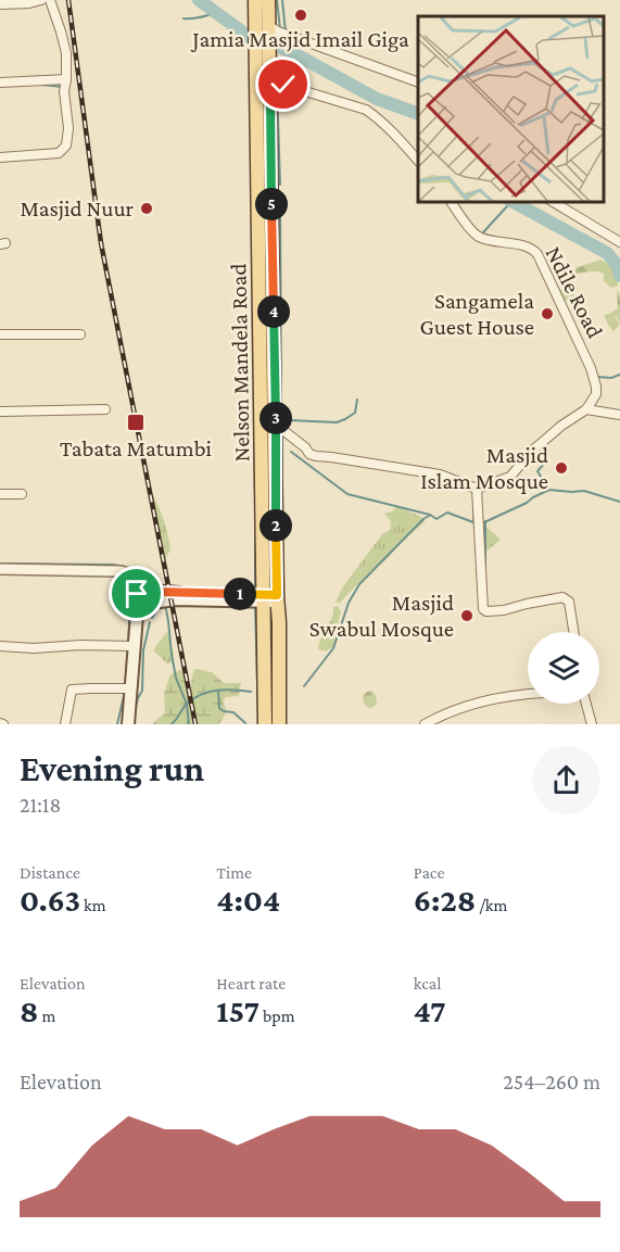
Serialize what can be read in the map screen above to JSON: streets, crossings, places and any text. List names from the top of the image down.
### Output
{
  "streets": {
    "main road": ["Nelson Mandela Road"],
    "street": ["Ndile Road"]
  },
  "places": {
    "other": [
      "Jamia Masjid Imail Giga",
      "Masjid Nuur",
      "Sangamela Guest House",
      "Masjid Islam Mosque",
      "Masjid Swabul Mosque"
    ],
    "transit": ["Tabata Matumbi"]
  },
  "page": {
    "pins": [
      "5",
      "4",
      "3",
      "2",
      "1"
    ],
    "heading": ["Evening run", "21:18"],
    "stats": [
      ["Distance", "0.63 km"],
      ["Time", "4:04"],
      ["Pace", "6:28 /km"],
      ["Elevation", "8 m"],
      ["Heart rate", "157 bpm"],
      ["kcal", "47"]
    ],
    "chart": ["Elevation", "254–260 m"]
  }
}
